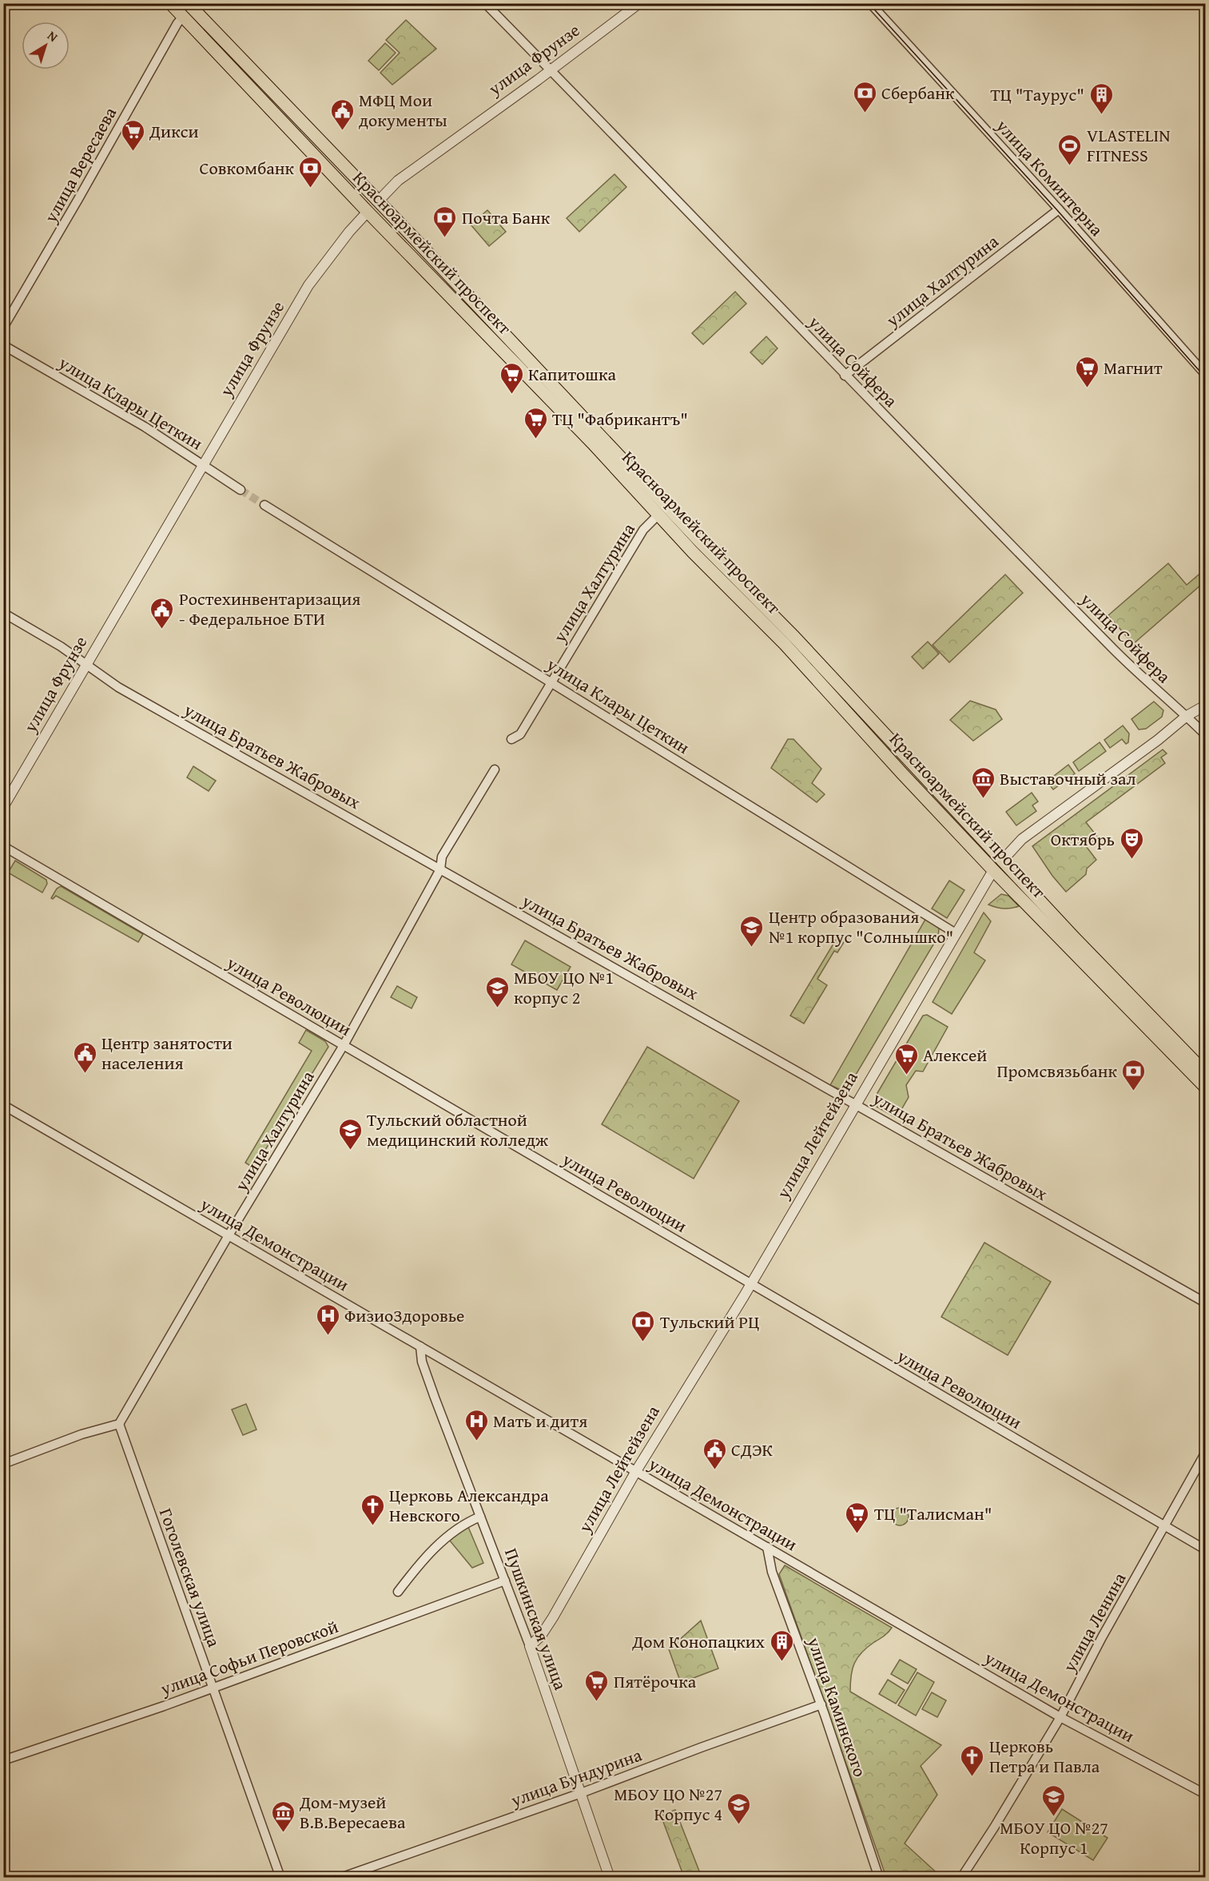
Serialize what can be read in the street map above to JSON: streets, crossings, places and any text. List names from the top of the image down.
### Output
{
  "streets": {
    "main road": ["улица Фрунзе", "Красноармейский проспект", "улица Лейтейзена"],
    "street": [
      "улица Вересаева",
      "улица Коминтерна",
      "улица Халтурина",
      "улица Сойфера",
      "улица Клары Цеткин",
      "улица Братьев Жабровых",
      "улица Революции",
      "улица Демонстрации",
      "Гоголевская улица",
      "Пушкинская улица",
      "улица Ленина",
      "улица Софьи Перовской",
      "улица Каминского",
      "улица Бундурина"
    ]
  },
  "crossings": [
    ["улица Фрунзе", "Красноармейский проспект"],
    ["улица Фрунзе", "улица Сойфера"],
    ["улица Фрунзе", "улица Клары Цеткин"],
    ["улица Фрунзе", "улица Братьев Жабровых"],
    ["улица Вересаева", "Красноармейский проспект"],
    ["улица Коминтерна", "улица Халтурина"],
    ["Красноармейский проспект", "улица Халтурина"],
    ["Красноармейский проспект", "улица Лейтейзена"],
    ["улица Халтурина", "улица Сойфера"],
    ["улица Халтурина", "улица Клары Цеткин"],
    ["улица Халтурина", "улица Братьев Жабровых"],
    ["улица Халтурина", "улица Революции"],
    ["улица Халтурина", "улица Демонстрации"],
    ["улица Халтурина", "Гоголевская улица"],
    ["улица Сойфера", "улица Лейтейзена"],
    ["улица Клары Цеткин", "улица Лейтейзена"],
    ["улица Братьев Жабровых", "улица Лейтейзена"],
    ["улица Революции", "улица Лейтейзена"],
    ["улица Революции", "улица Ленина"],
    ["улица Лейтейзена", "улица Демонстрации"],
    ["улица Лейтейзена", "Пушкинская улица"],
    ["улица Демонстрации", "Пушкинская улица"],
    ["улица Демонстрации", "улица Ленина"],
    ["улица Демонстрации", "улица Каминского"],
    ["Гоголевская улица", "улица Софьи Перовской"],
    ["Пушкинская улица", "улица Софьи Перовской"],
    ["Пушкинская улица", "улица Бундурина"],
    ["улица Каминского", "улица Бундурина"]
  ],
  "places": {
    "bank": [
      "Сбербанк",
      "Совкомбанк",
      "Почта Банк",
      "Промсвязьбанк",
      "Тульский РЦ"
    ],
    "building": ["ТЦ \"Таурус\"", "Дом Конопацких"],
    "public building": [
      "МФЦ Мои документы",
      "Ростехинвентаризация - Федеральное БТИ",
      "Центр занятости населения",
      "СДЭК"
    ],
    "supermarket": [
      "Дикси",
      "Магнит",
      "Капитошка",
      "ТЦ \"Фабрикантъ\"",
      "Алексей",
      "ТЦ \"Талисман\"",
      "Пятёрочка"
    ],
    "sports": ["VLASTELIN FITNESS"],
    "museum": ["Выставочный зал", "Дом-музей В.В.Вересаева"],
    "theatre": ["Октябрь"],
    "school or university": [
      "Центр образования №1 корпус \"Солнышко\"",
      "МБОУ ЦО №1 корпус 2",
      "Тульский областной медицинский колледж",
      "МБОУ ЦО №27 Корпус 1",
      "МБОУ ЦО №27 Корпус 4"
    ],
    "hospital": ["ФизиоЗдоровье", "Мать и дитя"],
    "church": ["Церковь Александра Невского", "Церковь Петра и Павла"]
  },
  "north": "top right"
}
